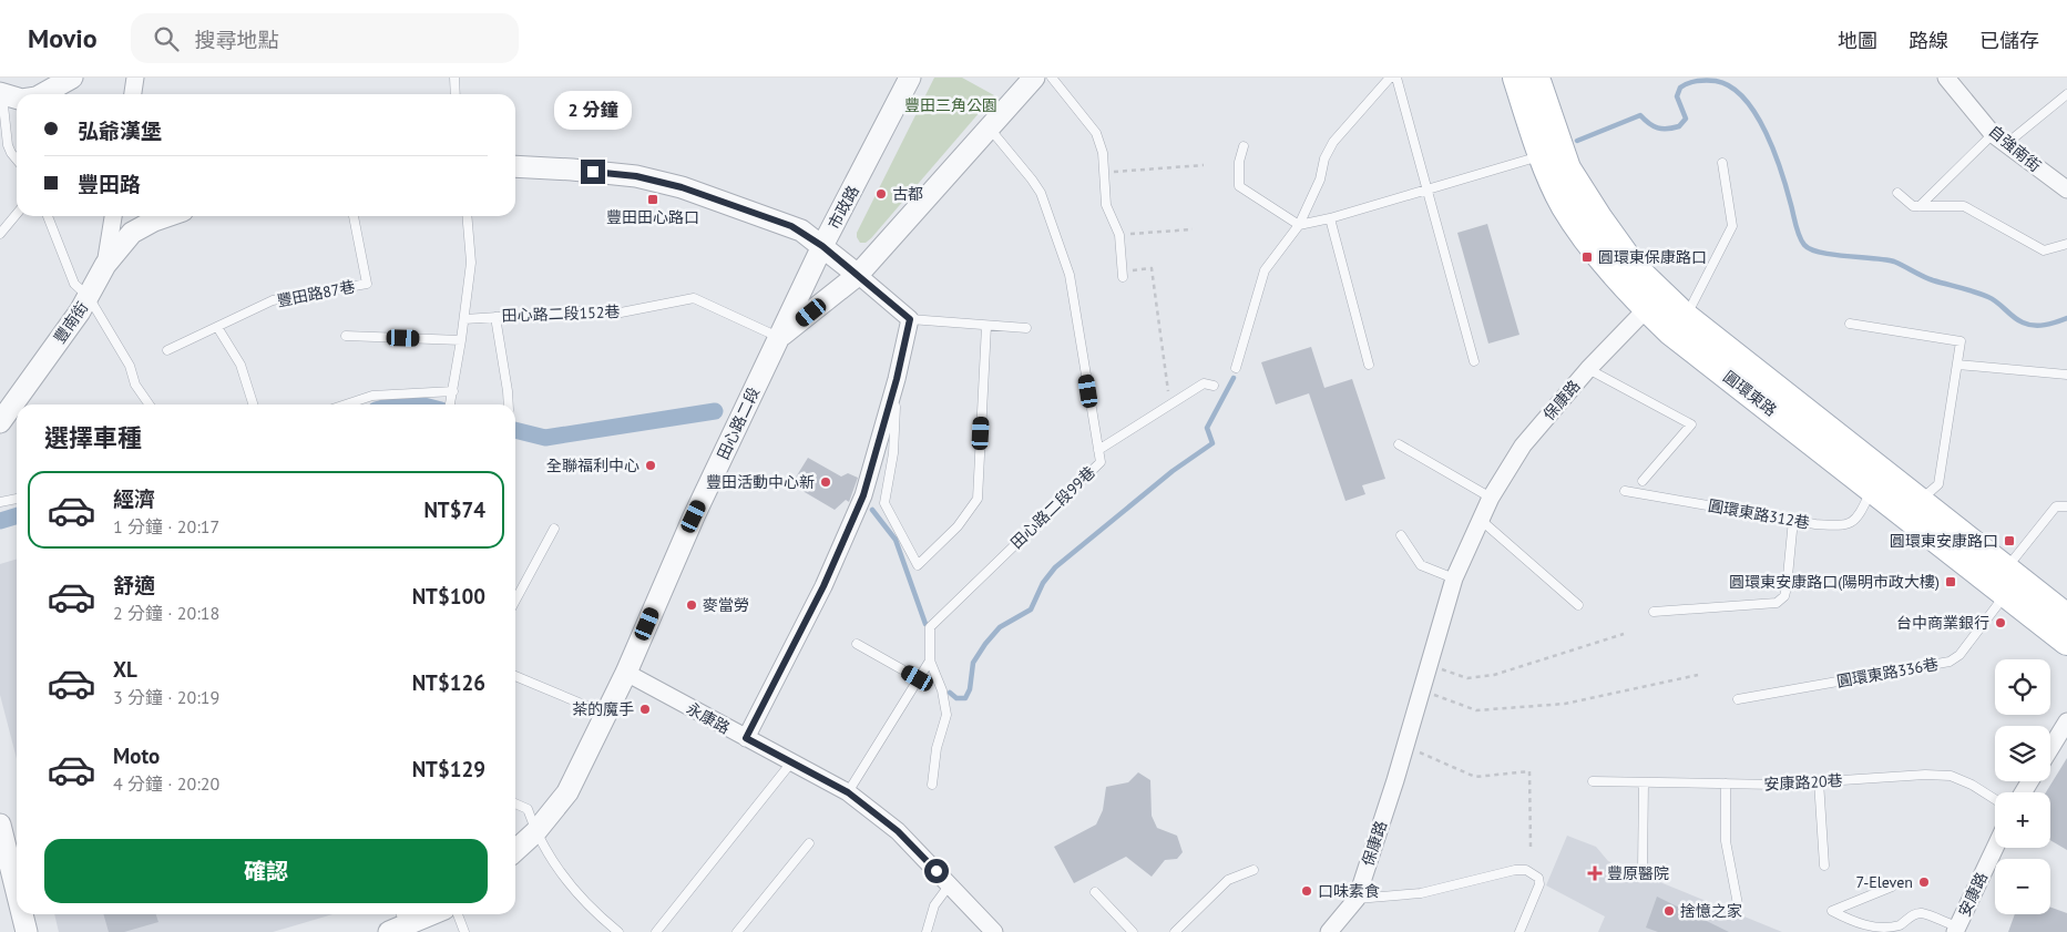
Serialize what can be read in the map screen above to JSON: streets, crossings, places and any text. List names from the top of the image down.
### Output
{
  "streets": {
    "main road": ["圓環東路"],
    "street": [
      "自強南街",
      "市政路",
      "豐南街",
      "保康路",
      "田心路二段",
      "永康路",
      "安康路"
    ],
    "lane": [
      "豐田路87巷",
      "田心路二段152巷",
      "田心路二段99巷",
      "圓環東路312巷",
      "圓環東路336巷",
      "安康路20巷"
    ]
  },
  "crossings": [
    ["市政路", "田心路二段152巷"],
    ["市政路", "田心路二段"],
    ["田心路二段152巷", "田心路二段"],
    ["圓環東路", "保康路"],
    ["圓環東路", "圓環東路312巷"],
    ["圓環東路", "圓環東路336巷"],
    ["田心路二段", "田心路二段99巷"],
    ["田心路二段", "永康路"]
  ],
  "parks": ["豐田三角公園"],
  "places": {
    "other": [
      "古都",
      "全聯福利中心",
      "豐田活動中心新",
      "麥當勞",
      "台中商業銀行",
      "茶的魔手",
      "7-Eleven",
      "口味素食",
      "捨憶之家"
    ],
    "transit": [
      "豐田田心路口",
      "圓環東保康路口",
      "圓環東安康路口",
      "圓環東安康路口(陽明市政大樓)"
    ],
    "health": ["豐原醫院"]
  },
  "page": {
    "header": "Movio",
    "search": "搜尋地點",
    "nav": ["地圖", "路線", "已儲存"],
    "bubble": "2 分鐘",
    "banner": ["弘爺漢堡", "豐田路"],
    "heading": "選擇車種",
    "list": [
      {
        "name": "經濟",
        "note": "1 分鐘 · 20:17",
        "value": "NT$74"
      },
      {
        "name": "舒適",
        "note": "2 分鐘 · 20:18",
        "value": "NT$100"
      },
      {
        "name": "XL",
        "note": "3 分鐘 · 20:19",
        "value": "NT$126"
      },
      {
        "name": "Moto",
        "note": "4 分鐘 · 20:20",
        "value": "NT$129"
      }
    ],
    "map_buttons": ["+", "−"],
    "buttons": "確認"
  }
}
